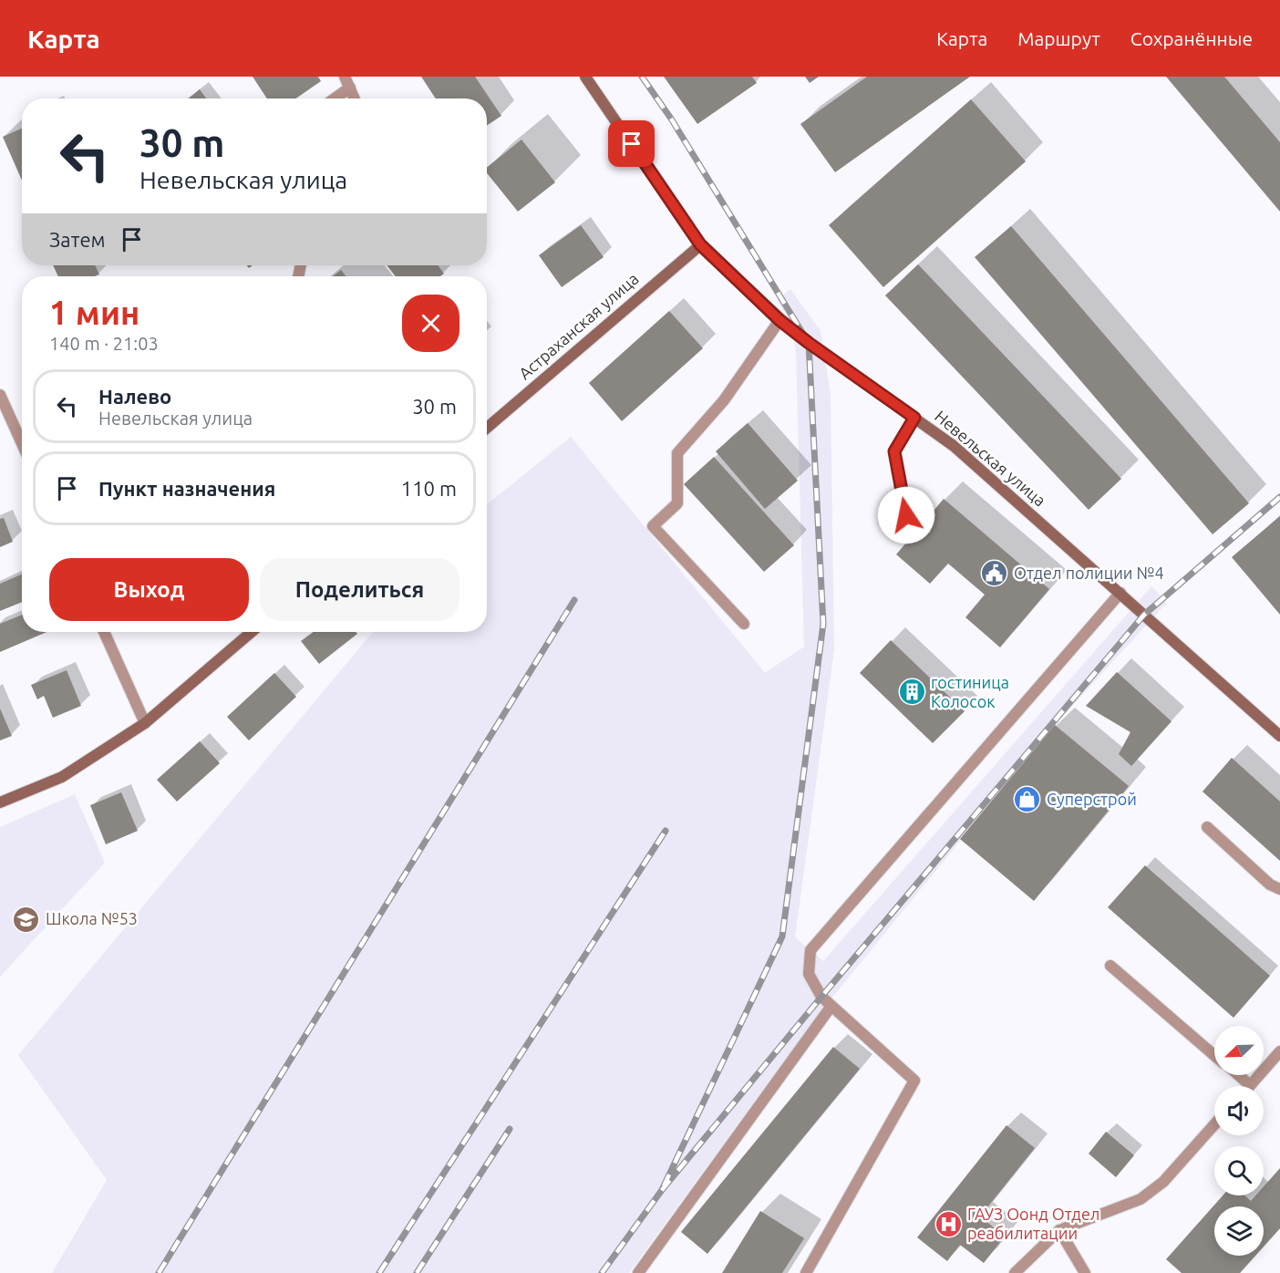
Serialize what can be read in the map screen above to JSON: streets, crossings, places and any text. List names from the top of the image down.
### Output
{
  "streets": {
    "street": ["Астраханская улица", "Невельская улица"]
  },
  "crossings": [
    ["Астраханская улица", "Невельская улица"]
  ],
  "places": {
    "public building": ["Отдел полиции №4"],
    "building": ["гостиница Колосок"],
    "shop": ["Суперстрой"],
    "school or university": ["Школа №53"],
    "hospital": ["ГАУЗ Оонд Отдел реабилитации"]
  },
  "north": "bottom left",
  "page": {
    "header": "Карта",
    "nav": ["Карта", "Маршрут", "Сохранённые"],
    "turn": ["30 m", "Невельская улица"],
    "then": "Затем",
    "heading": ["1 мин", "140 m · 21:03"],
    "list": [
      {
        "name": "Налево",
        "note": "Невельская улица",
        "value": "30 m"
      },
      {
        "name": "Пункт назначения",
        "value": "110 m"
      }
    ],
    "buttons": ["Выход", "Поделиться"]
  }
}
